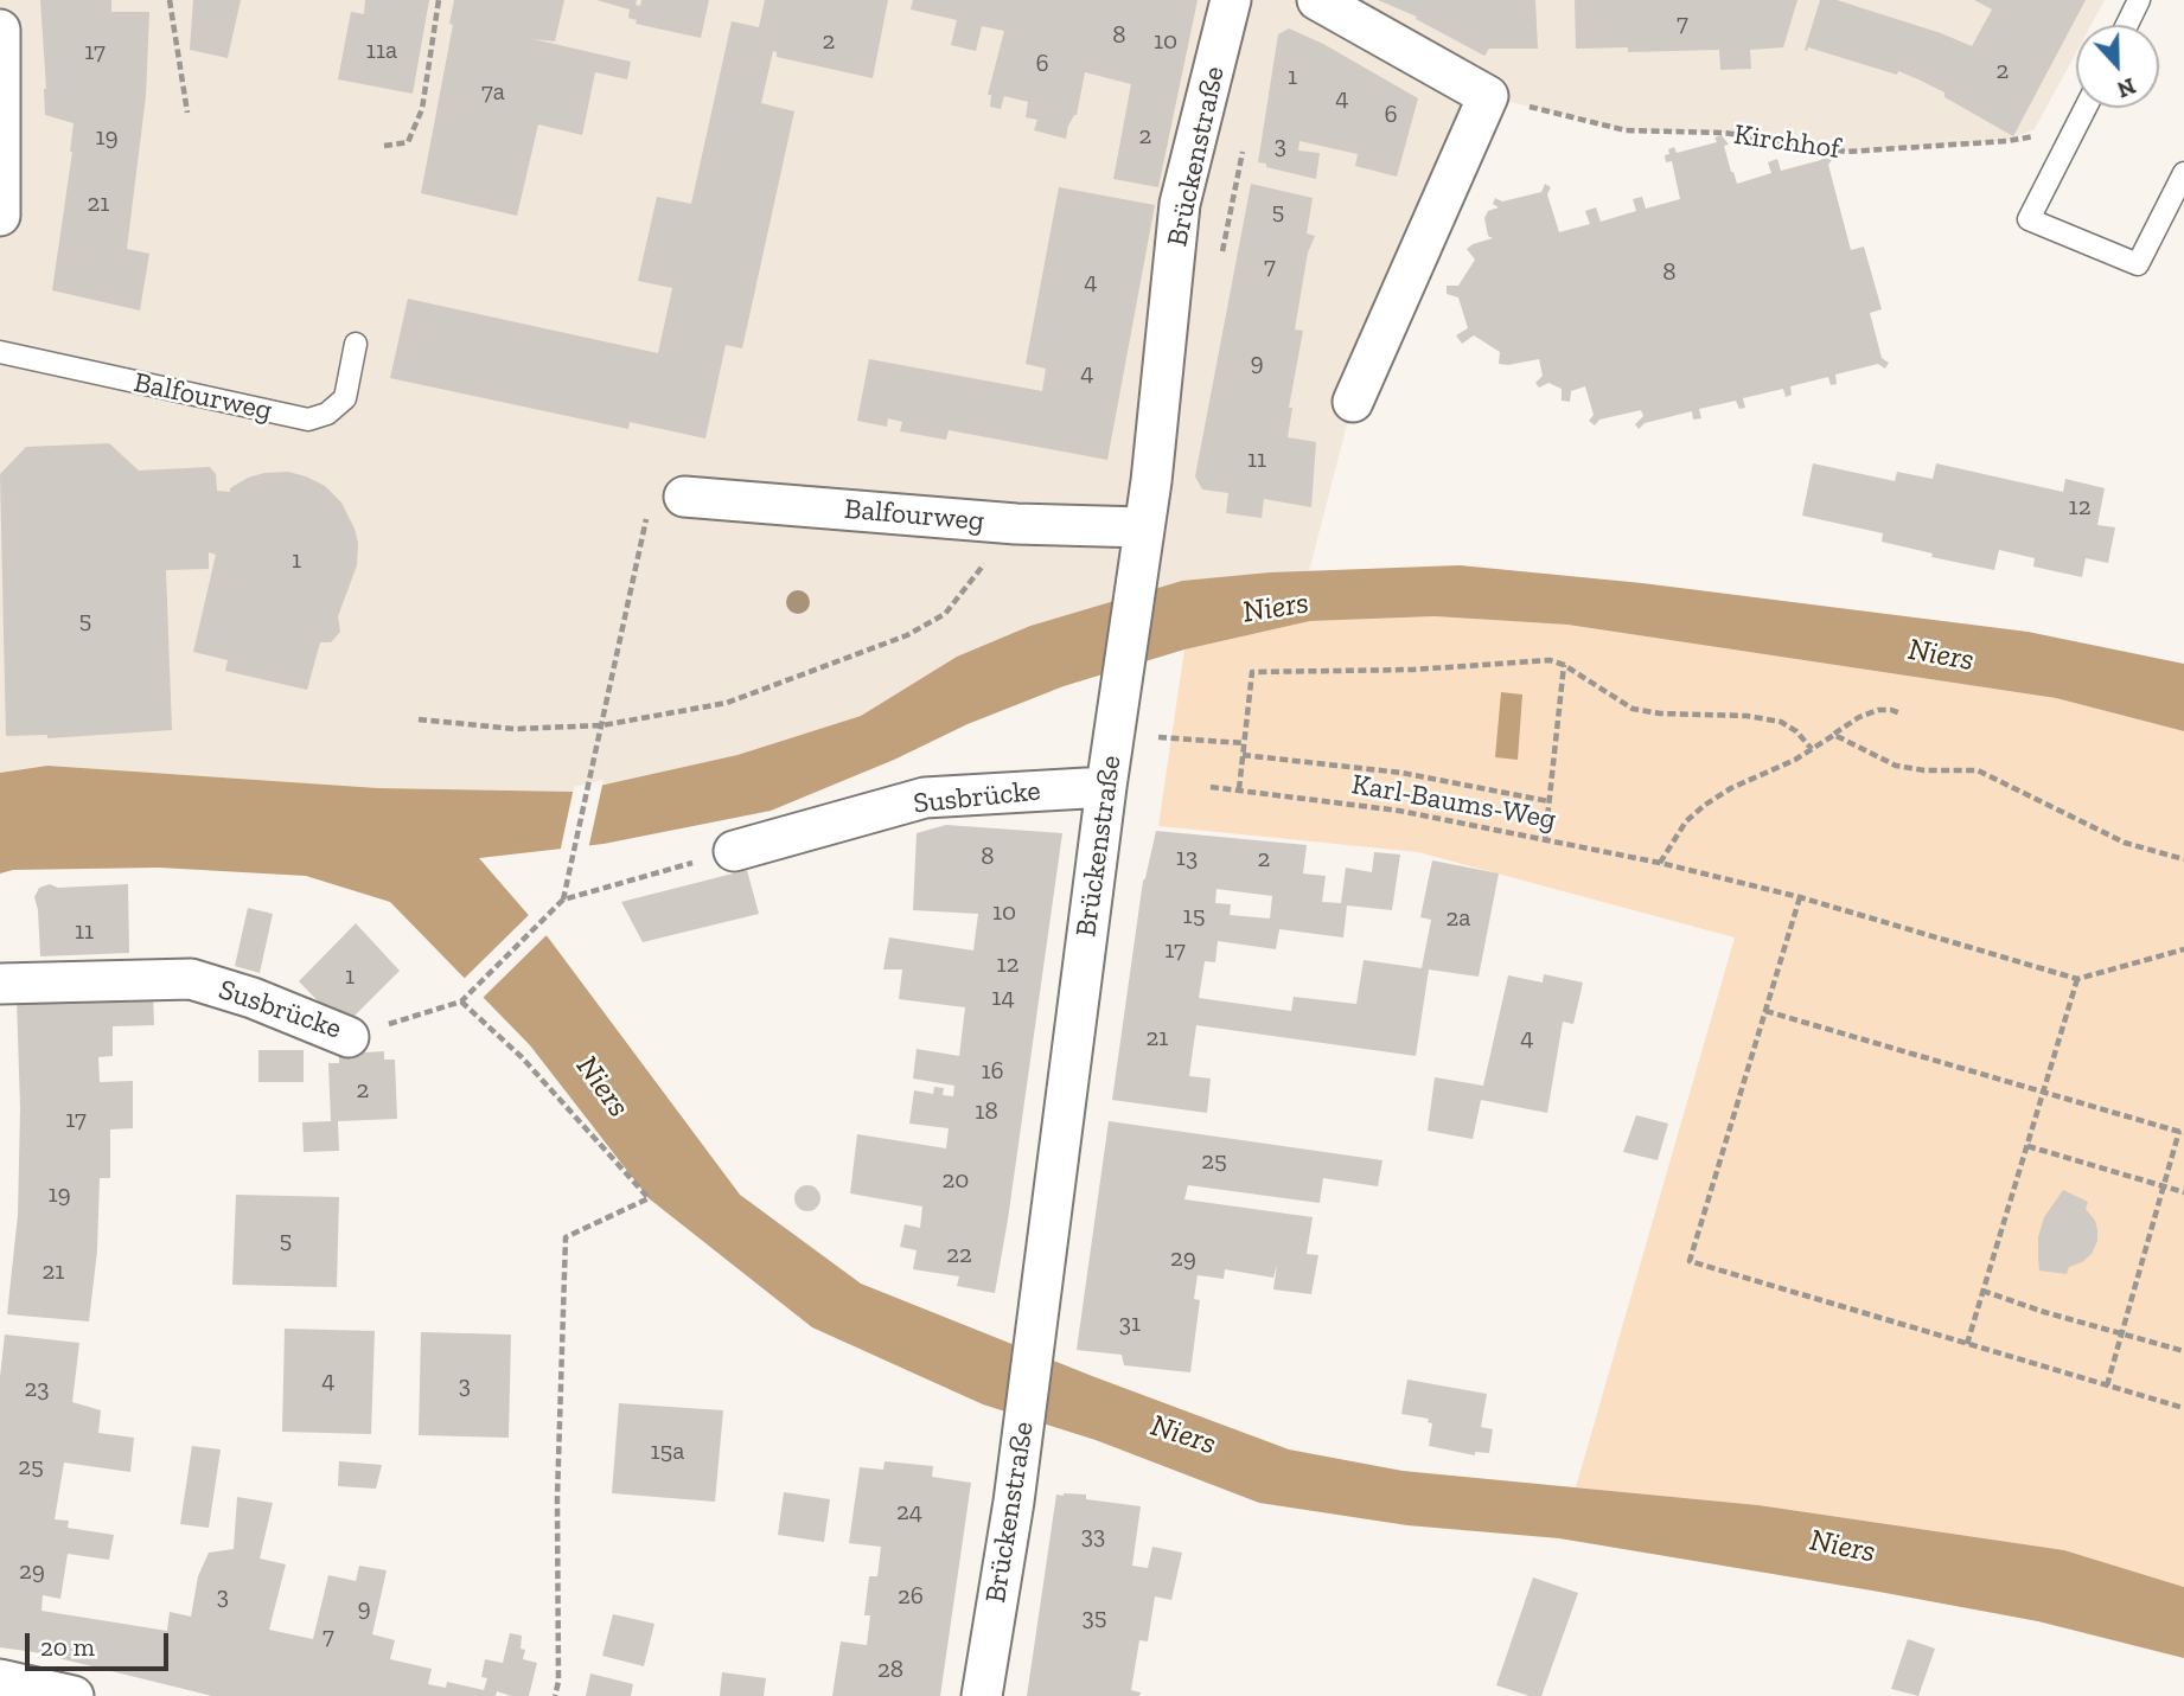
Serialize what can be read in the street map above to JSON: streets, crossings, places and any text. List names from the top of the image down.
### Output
{
  "streets": {
    "street": ["Brückenstraße", "Balfourweg", "Susbrücke"],
    "path": ["Kirchhof", "Karl-Baums-Weg"]
  },
  "crossings": [
    ["Brückenstraße", "Balfourweg"],
    ["Brückenstraße", "Susbrücke"]
  ],
  "water": ["Niers"],
  "house_numbers": [
    "7",
    "8",
    "2",
    "10",
    "11a",
    "17",
    "6",
    "2",
    "1",
    "7a",
    "4",
    "6",
    "2",
    "19",
    "3",
    "21",
    "5",
    "7",
    "8",
    "4",
    "9",
    "4",
    "11",
    "12",
    "1",
    "5",
    "8",
    "13",
    "2",
    "10",
    "15",
    "2a",
    "11",
    "17",
    "12",
    "1",
    "14",
    "21",
    "4",
    "16",
    "2",
    "18",
    "17",
    "25",
    "20",
    "19",
    "5",
    "22",
    "29",
    "21",
    "31",
    "4",
    "3",
    "23",
    "15a",
    "25",
    "24",
    "33",
    "29",
    "3",
    "26",
    "9",
    "35",
    "7",
    "28"
  ],
  "scale_bar": "20 m",
  "north": "bottom"
}
